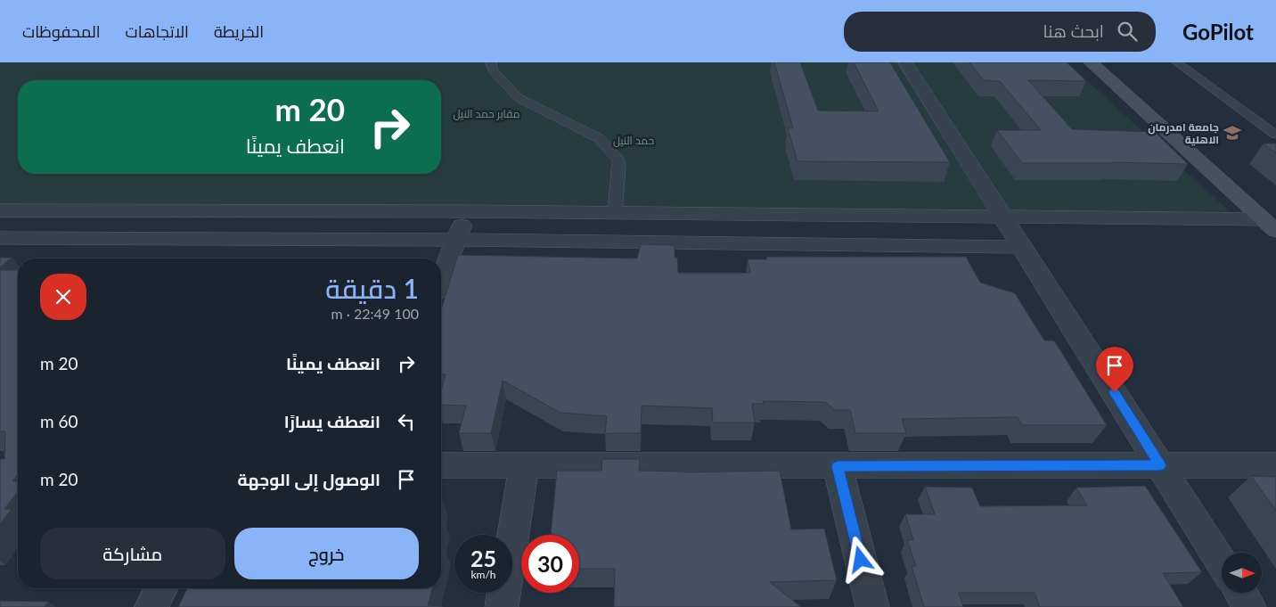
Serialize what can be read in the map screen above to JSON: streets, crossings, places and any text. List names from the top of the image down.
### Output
{
  "parks": ["مقابر حمد النيل", "حمد النيل"],
  "places": {
    "school or university": ["جامعة امدرمان الاهلية"]
  },
  "north": "right",
  "page": {
    "header": "GoPilot",
    "search": "ابحث هنا",
    "nav": ["الخريطة", "الاتجاهات", "المحفوظات"],
    "turn": ["20 m", "انعطف يمينًا"],
    "heading": ["1 دقيقة", "100 m · 22:49"],
    "list": [
      {
        "name": "انعطف يمينًا",
        "value": "20 m"
      },
      {
        "name": "انعطف يسارًا",
        "value": "60 m"
      },
      {
        "name": "الوصول إلى الوجهة",
        "value": "20 m"
      }
    ],
    "buttons": ["خروج", "مشاركة"],
    "speed": "25 km/h",
    "limit": "30"
  }
}
